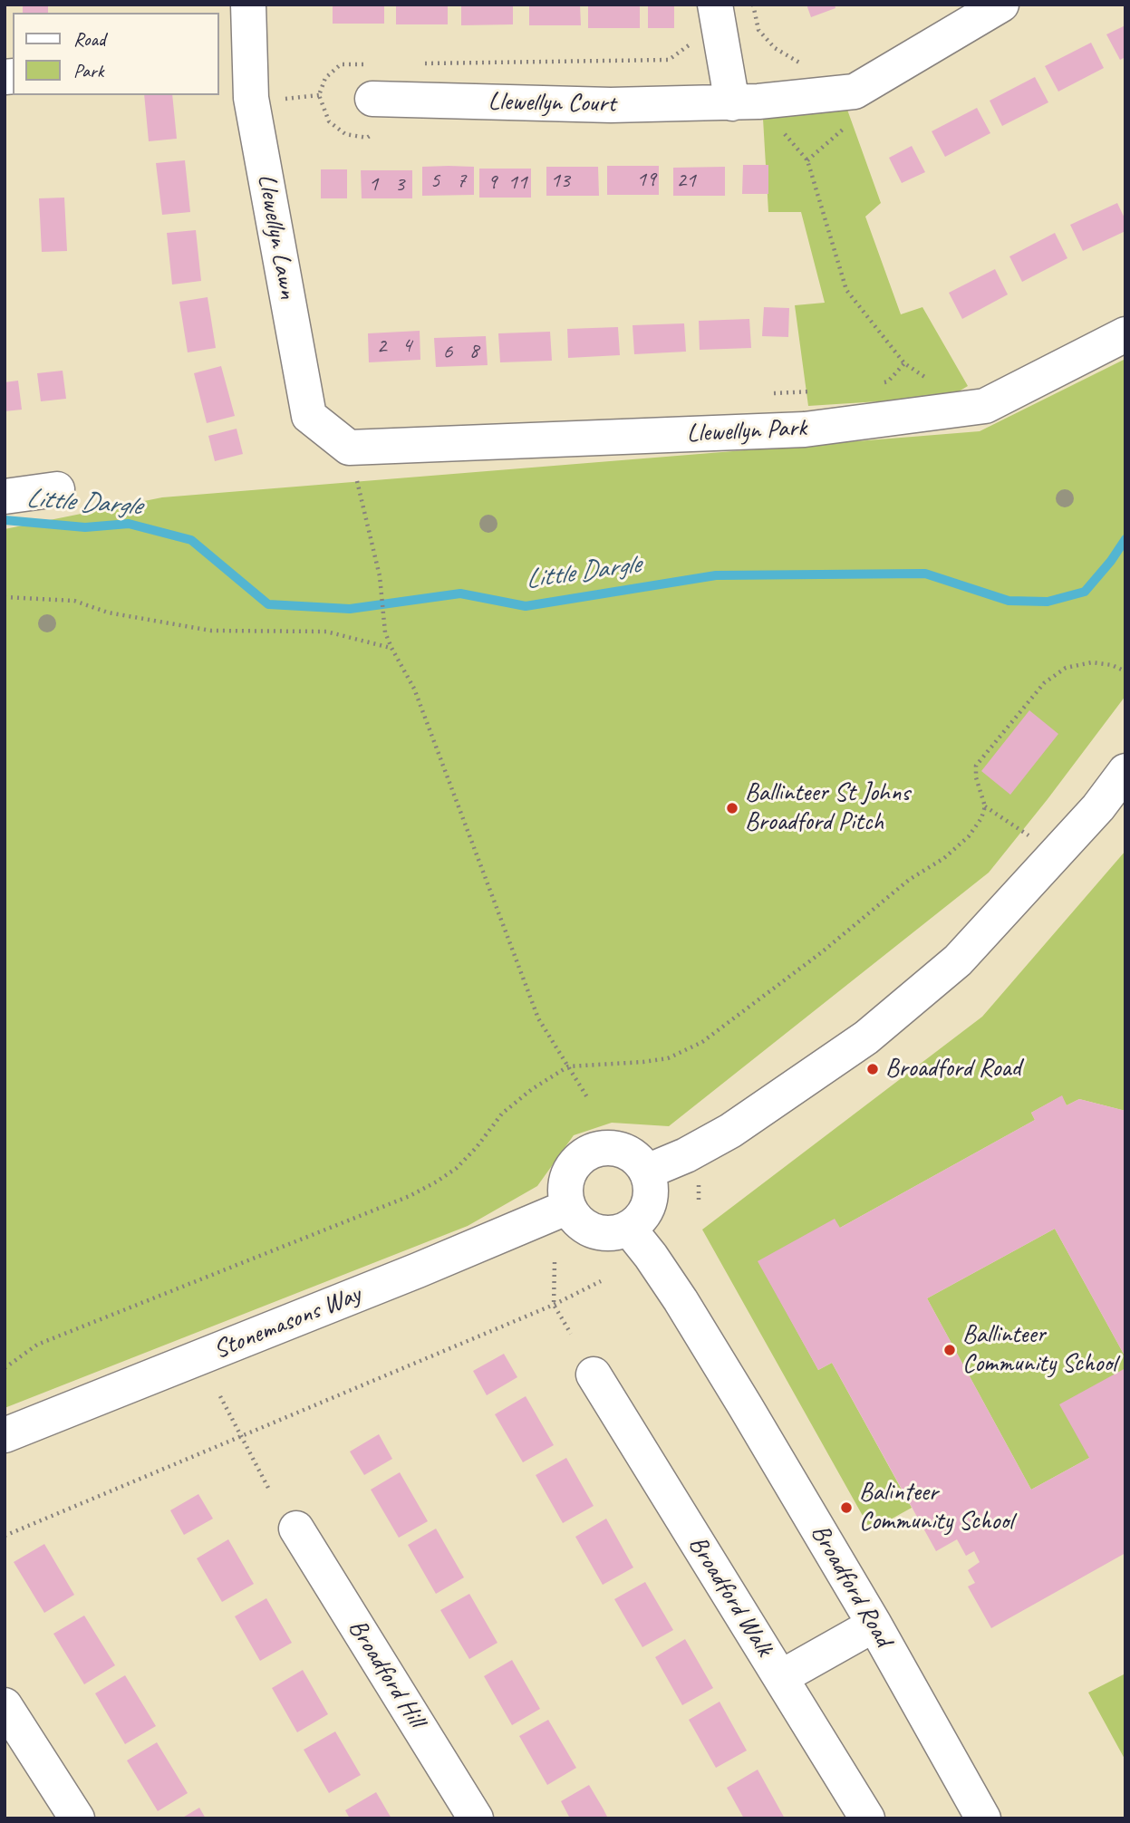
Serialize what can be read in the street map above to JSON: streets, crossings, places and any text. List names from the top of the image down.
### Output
{
  "streets": {
    "street": [
      "Llewellyn Court",
      "Llewellyn Lawn",
      "Llewellyn Park",
      "Stonemasons Way",
      "Broadford Road",
      "Broadford Walk",
      "Broadford Hill"
    ]
  },
  "crossings": [
    ["Llewellyn Lawn", "Llewellyn Park"],
    ["Stonemasons Way", "Broadford Road"]
  ],
  "water": ["Little Dargle"],
  "places": [
    "Ballinteer St Johns Broadford Pitch",
    "Broadford Road",
    "Ballinteer Community School",
    "Balinteer Community School"
  ],
  "house_numbers": [
    "19",
    "5",
    "7",
    "13",
    "21",
    "9",
    "11",
    "1",
    "3",
    "4",
    "2",
    "8",
    "6"
  ],
  "legend": ["Road", "Park"]
}
